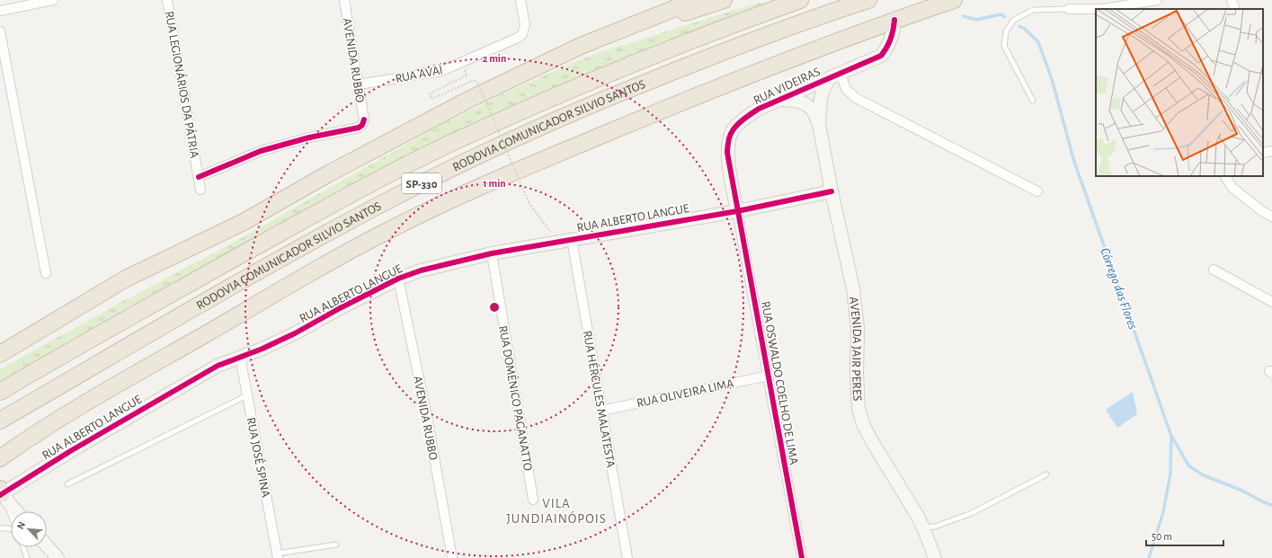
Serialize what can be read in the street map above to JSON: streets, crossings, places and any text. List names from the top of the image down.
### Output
{
  "streets": {
    "highway": ["RODOVIA COMUNICADOR SILVIO SANTOS", "SP-330"],
    "street": [
      "AVENIDA RUBBO",
      "RUA AVAÍ",
      "RUA LEGIONÁRIOS DA PÁTRIA",
      "RUA VIDEIRAS",
      "RUA ALBERTO LANGUE",
      "AVENIDA JAIR PERES",
      "RUA OSWALDO COELHO DE LIMA",
      "RUA OLIVEIRA LIMA",
      "RUA DOMÊNICO PAGANATTO",
      "RUA HÉRCULES MALATESTA",
      "RUA JOSÉ SPINA"
    ]
  },
  "crossings": [
    ["AVENIDA RUBBO", "RUA AVAÍ"],
    ["AVENIDA RUBBO", "RUA LEGIONÁRIOS DA PÁTRIA"],
    ["AVENIDA RUBBO", "RUA ALBERTO LANGUE"],
    ["RUA VIDEIRAS", "RUA ALBERTO LANGUE"],
    ["RUA VIDEIRAS", "AVENIDA JAIR PERES"],
    ["RUA VIDEIRAS", "RUA OSWALDO COELHO DE LIMA"],
    ["RUA ALBERTO LANGUE", "AVENIDA JAIR PERES"],
    ["RUA ALBERTO LANGUE", "RUA OSWALDO COELHO DE LIMA"],
    ["RUA ALBERTO LANGUE", "RUA DOMÊNICO PAGANATTO"],
    ["RUA ALBERTO LANGUE", "RUA HÉRCULES MALATESTA"],
    ["RUA ALBERTO LANGUE", "RUA JOSÉ SPINA"],
    ["AVENIDA JAIR PERES", "RUA OSWALDO COELHO DE LIMA"],
    ["RUA OSWALDO COELHO DE LIMA", "RUA OLIVEIRA LIMA"],
    ["RUA OLIVEIRA LIMA", "RUA HÉRCULES MALATESTA"]
  ],
  "districts": ["VILA JUNDIAINÓPOIS"],
  "water": ["Córrego das Flores"],
  "scale_bar": "50 m",
  "north": "top left",
  "rings": ["2 min", "1 min"]
}
